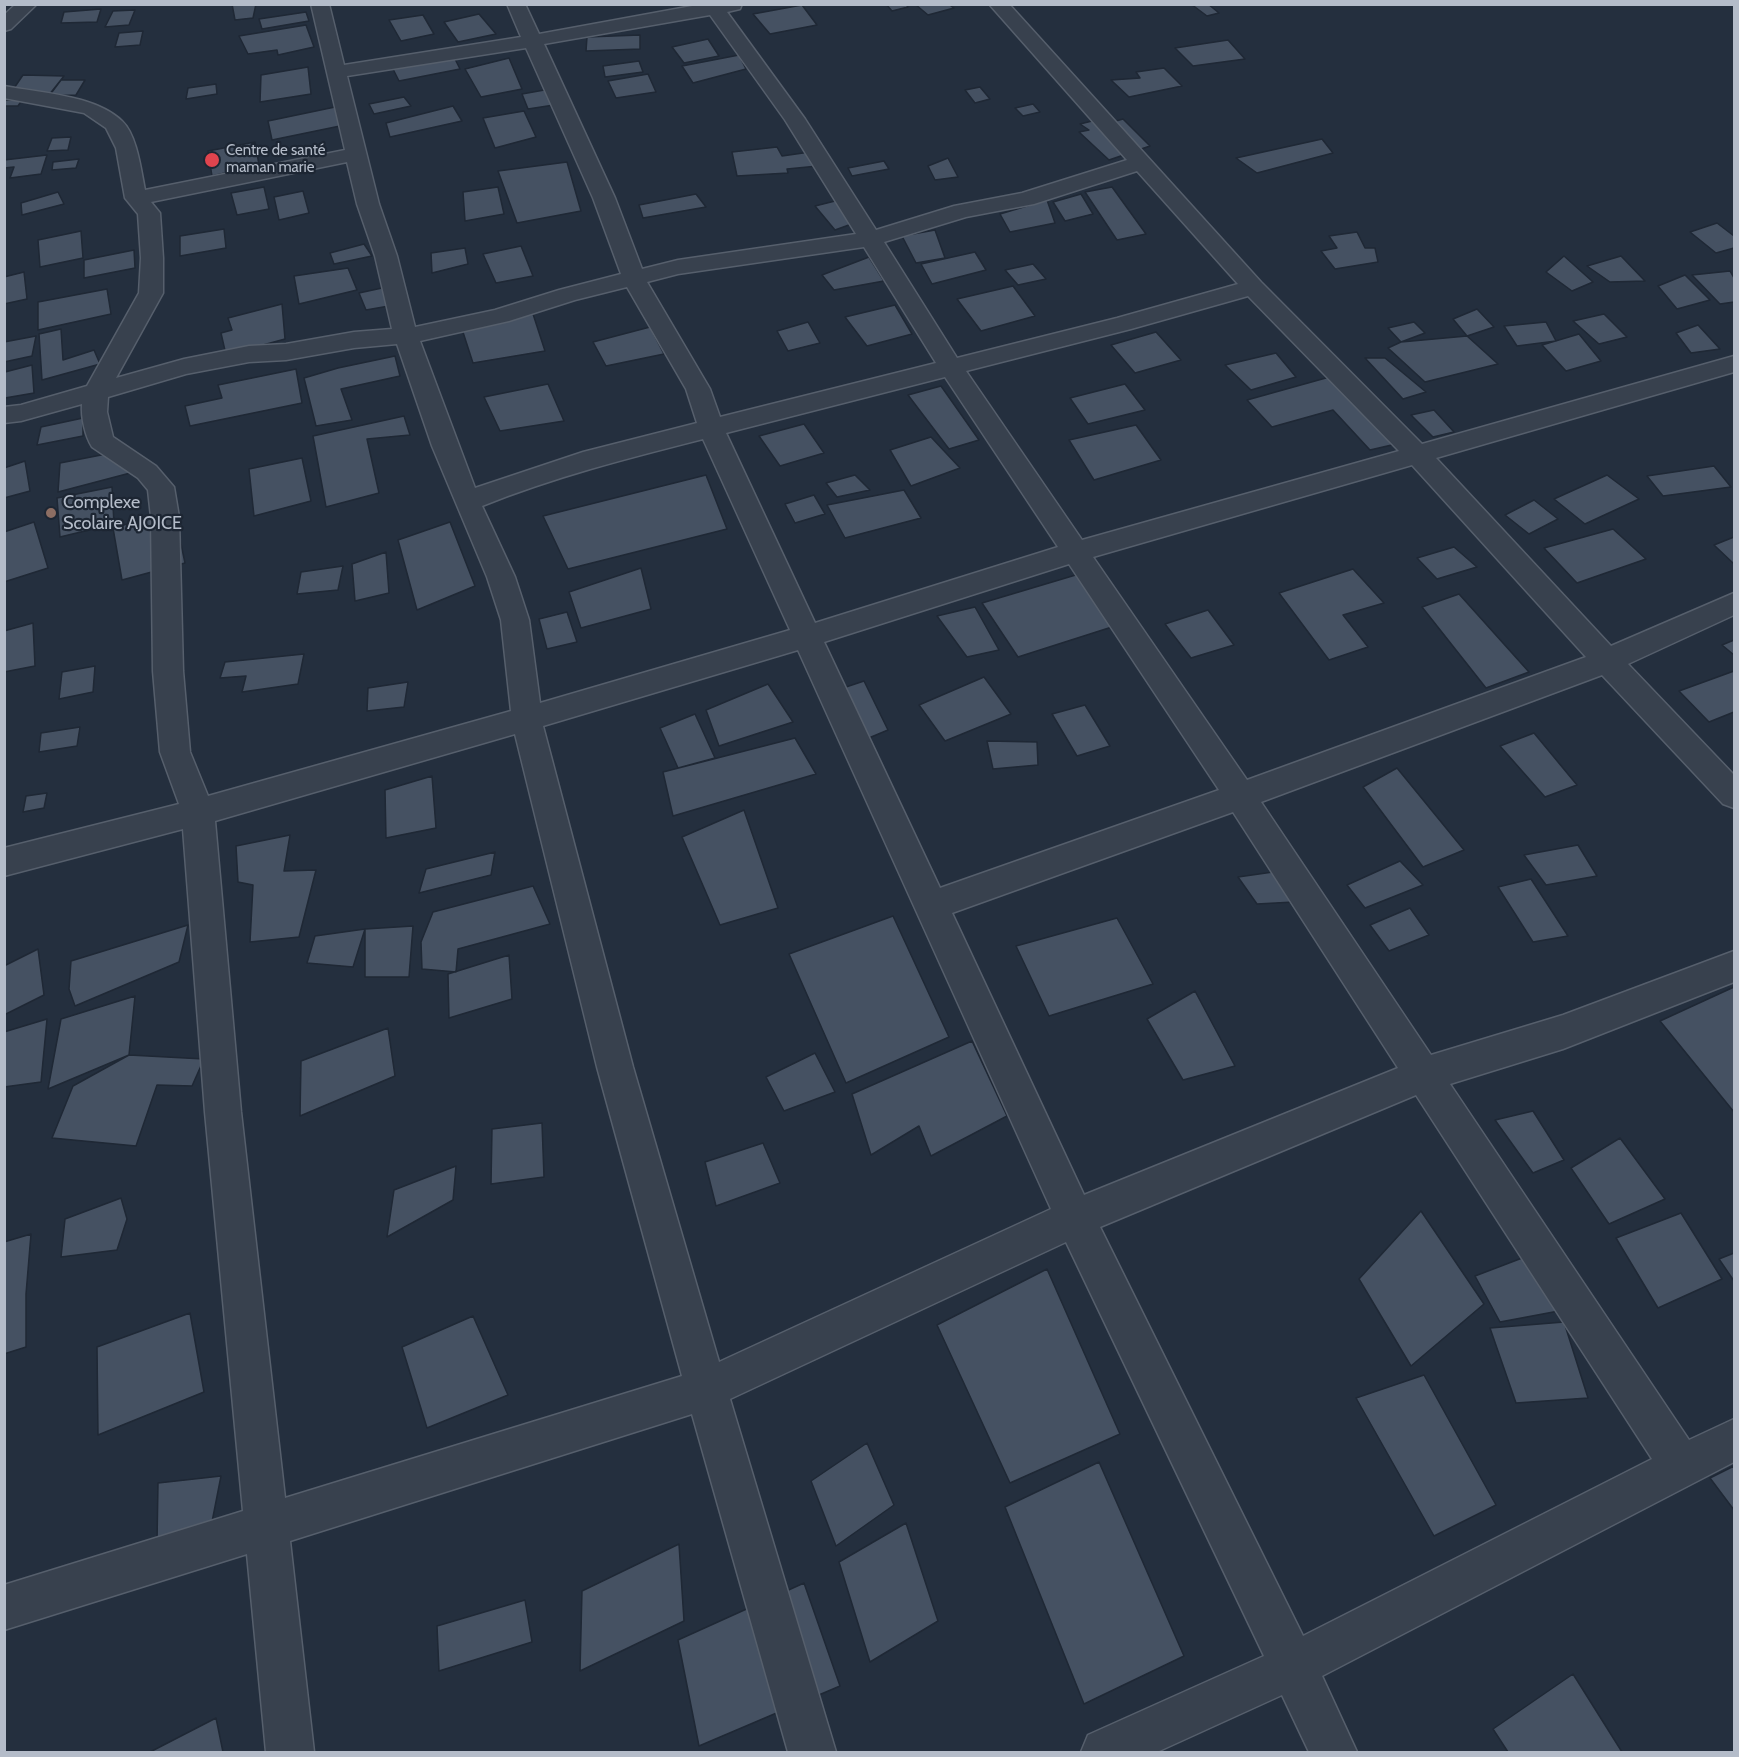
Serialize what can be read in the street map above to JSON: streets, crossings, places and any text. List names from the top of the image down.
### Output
{
  "places": ["Centre de santé maman marie", "Complexe Scolaire AJOICE"]
}
